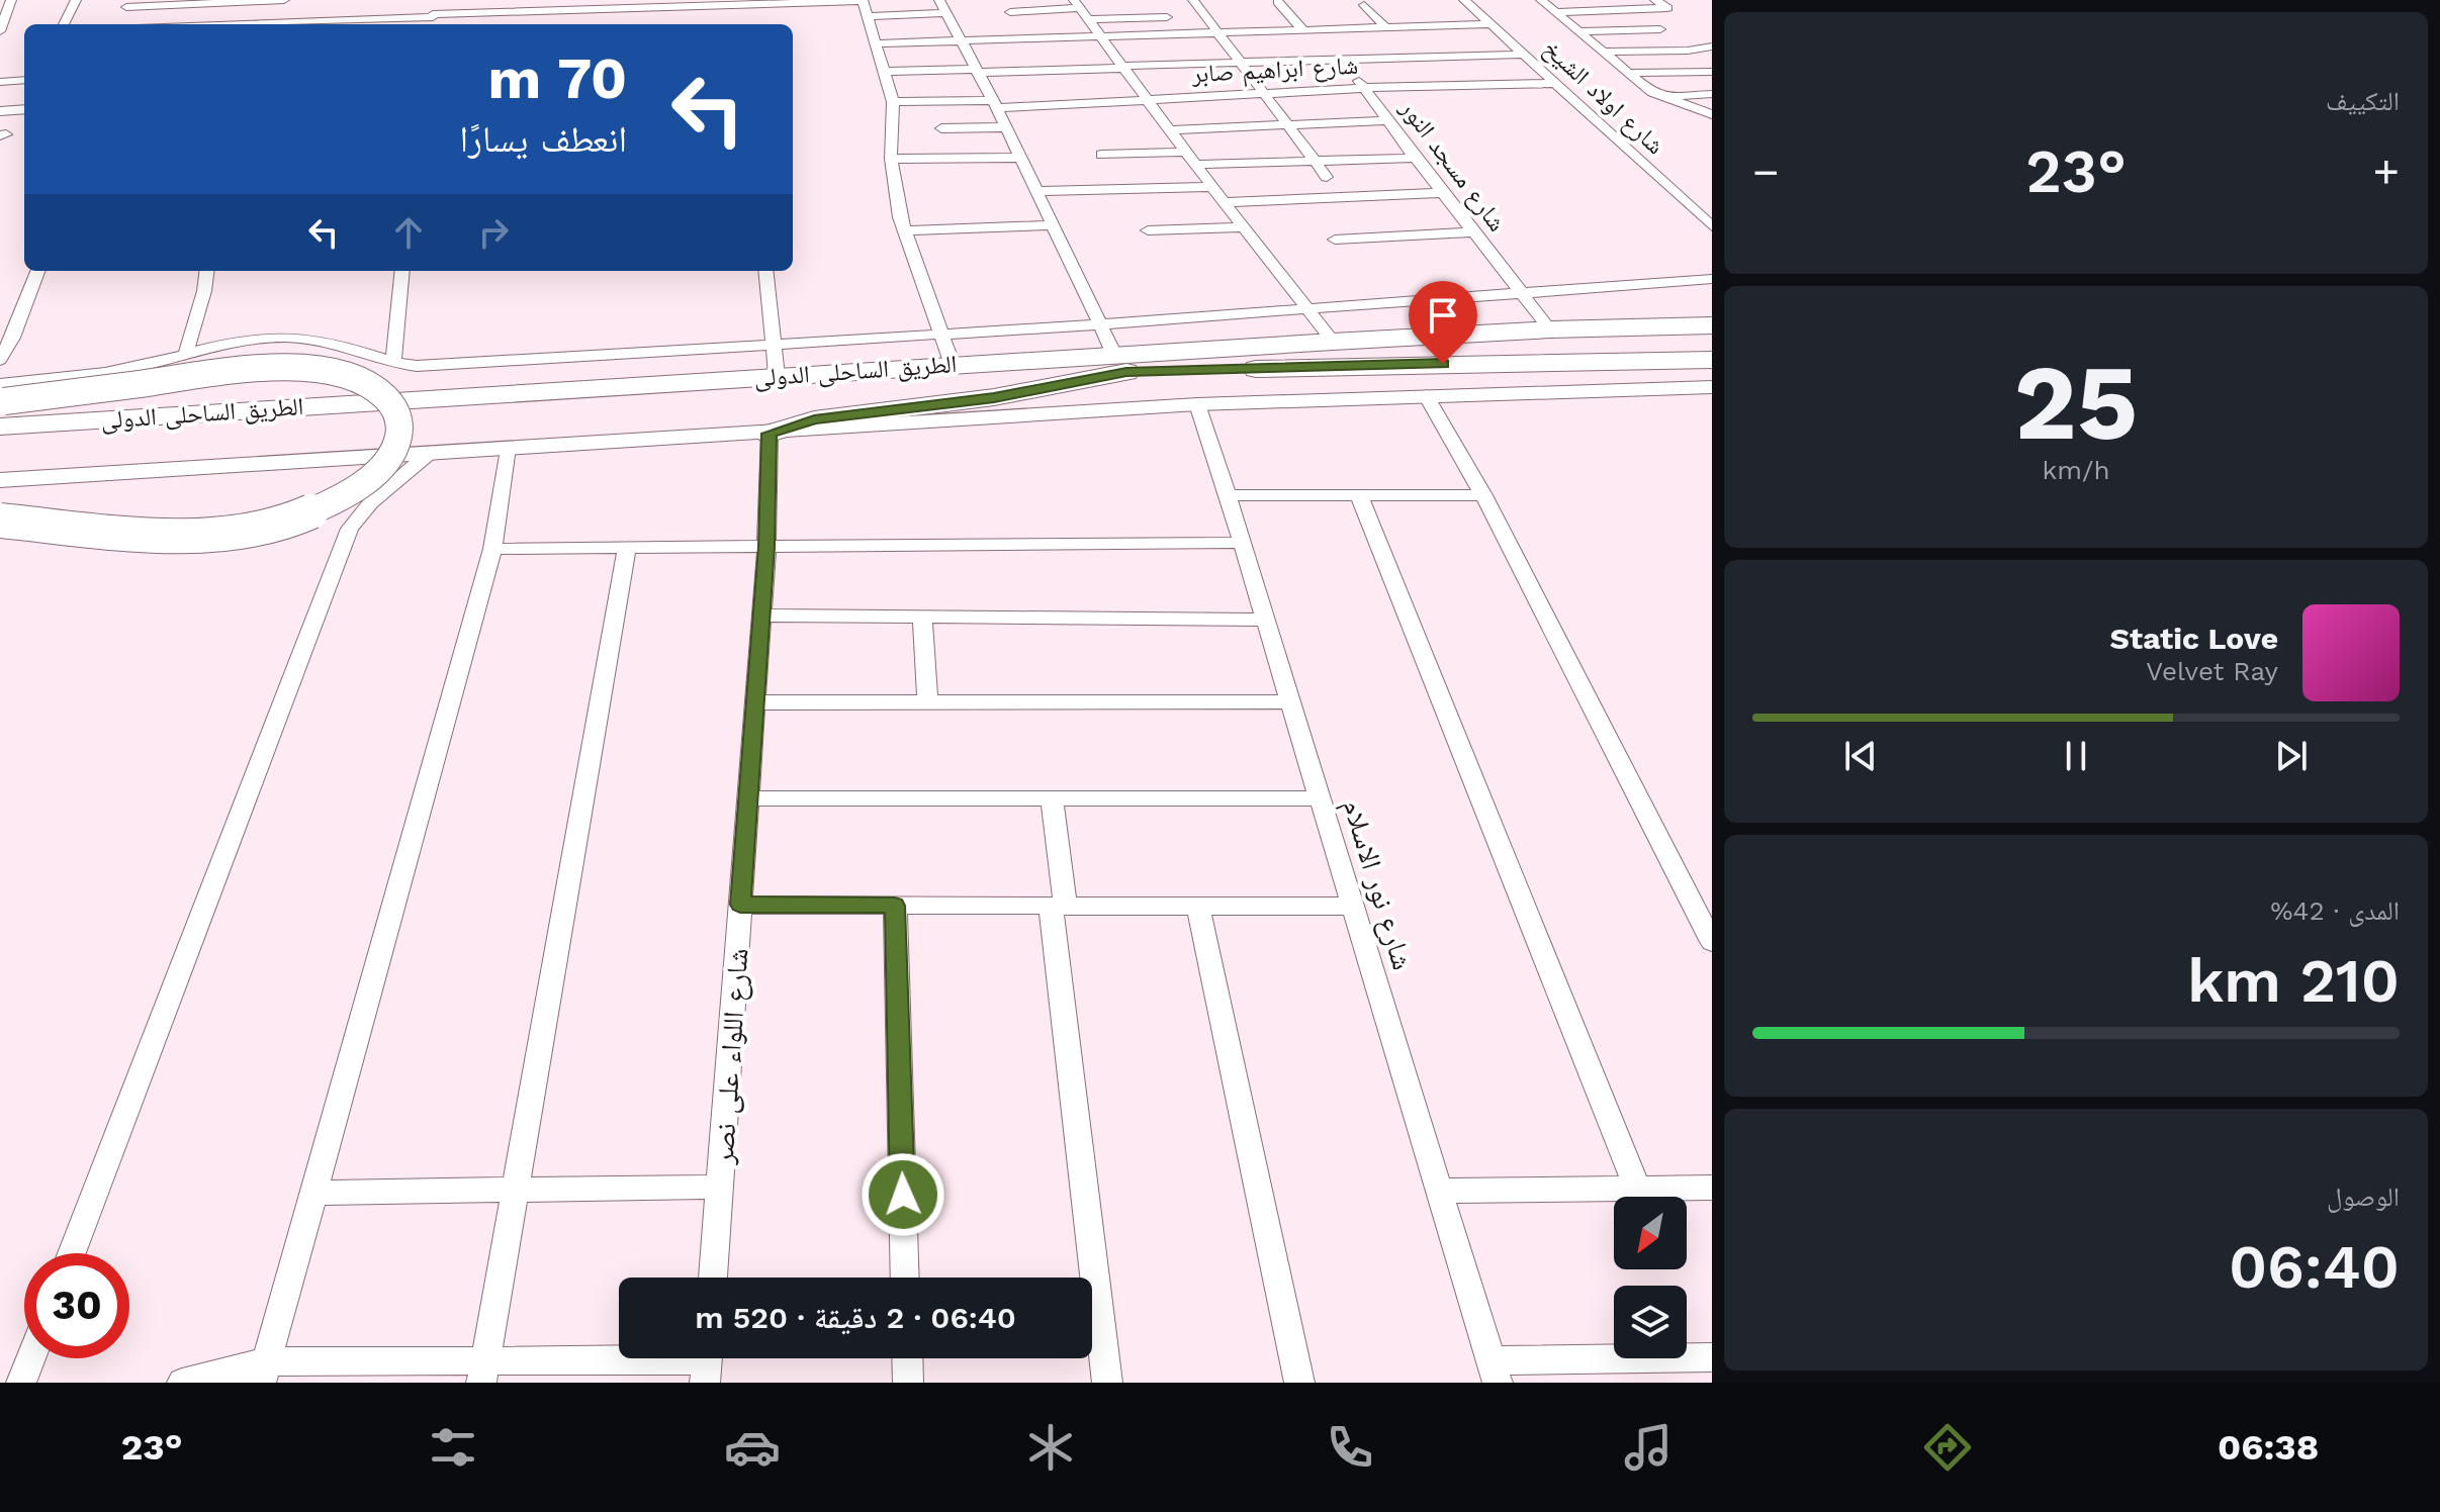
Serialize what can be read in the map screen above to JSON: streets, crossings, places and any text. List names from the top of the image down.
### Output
{
  "streets": {
    "highway": ["الطريق الساحلى الدولى"],
    "street": [
      "شارع ابراهيم صابر",
      "شارع اولاد الشيخ",
      "شارع مسجد النور",
      "شارع نور الاسلام",
      "شارع اللواء على نصر"
    ]
  },
  "crossings": [
    ["شارع ابراهيم صابر", "شارع اولاد الشيخ"],
    ["شارع ابراهيم صابر", "شارع مسجد النور"],
    ["شارع مسجد النور", "الطريق الساحلى الدولى"]
  ],
  "north": "bottom left",
  "page": {
    "tile": [
      "التكييف",
      ["25", "km/h"],
      ["المدى · 42%", "210 km"],
      ["الوصول", "06:40"]
    ],
    "turn": ["70 m", "انعطف يسارًا"],
    "heat": ["−", "23°", "+"],
    "song": ["Static Love", "Velvet Ray"],
    "limit": "30",
    "trip": "06:40 · 2 دقيقة · 520 m",
    "tabs": ["06:38", "23°"]
  }
}
